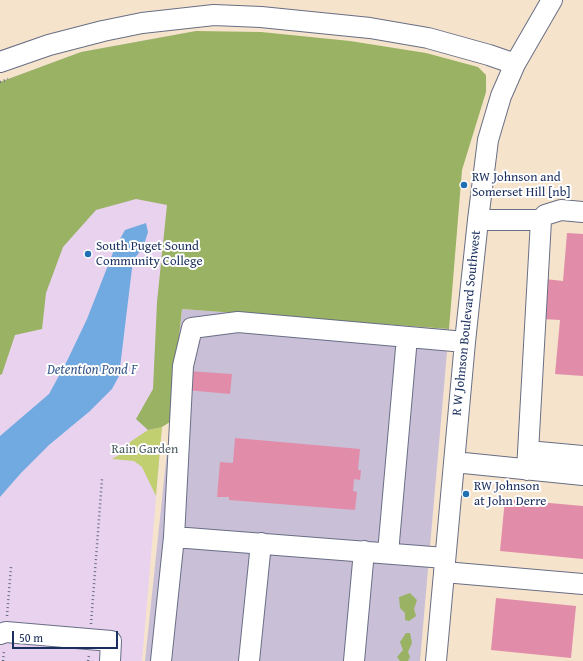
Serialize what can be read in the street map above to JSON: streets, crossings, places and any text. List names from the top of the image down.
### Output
{
  "streets": {
    "street": ["R W Johnson Boulevard Southwest"]
  },
  "water": ["Detention Pond F"],
  "parks": ["Rain Garden"],
  "places": ["RW Johnson and Somerset Hill [nb]", "South Puget Sound Community College", "RW Johnson at John Derre"],
  "scale_bar": "50 m"
}
